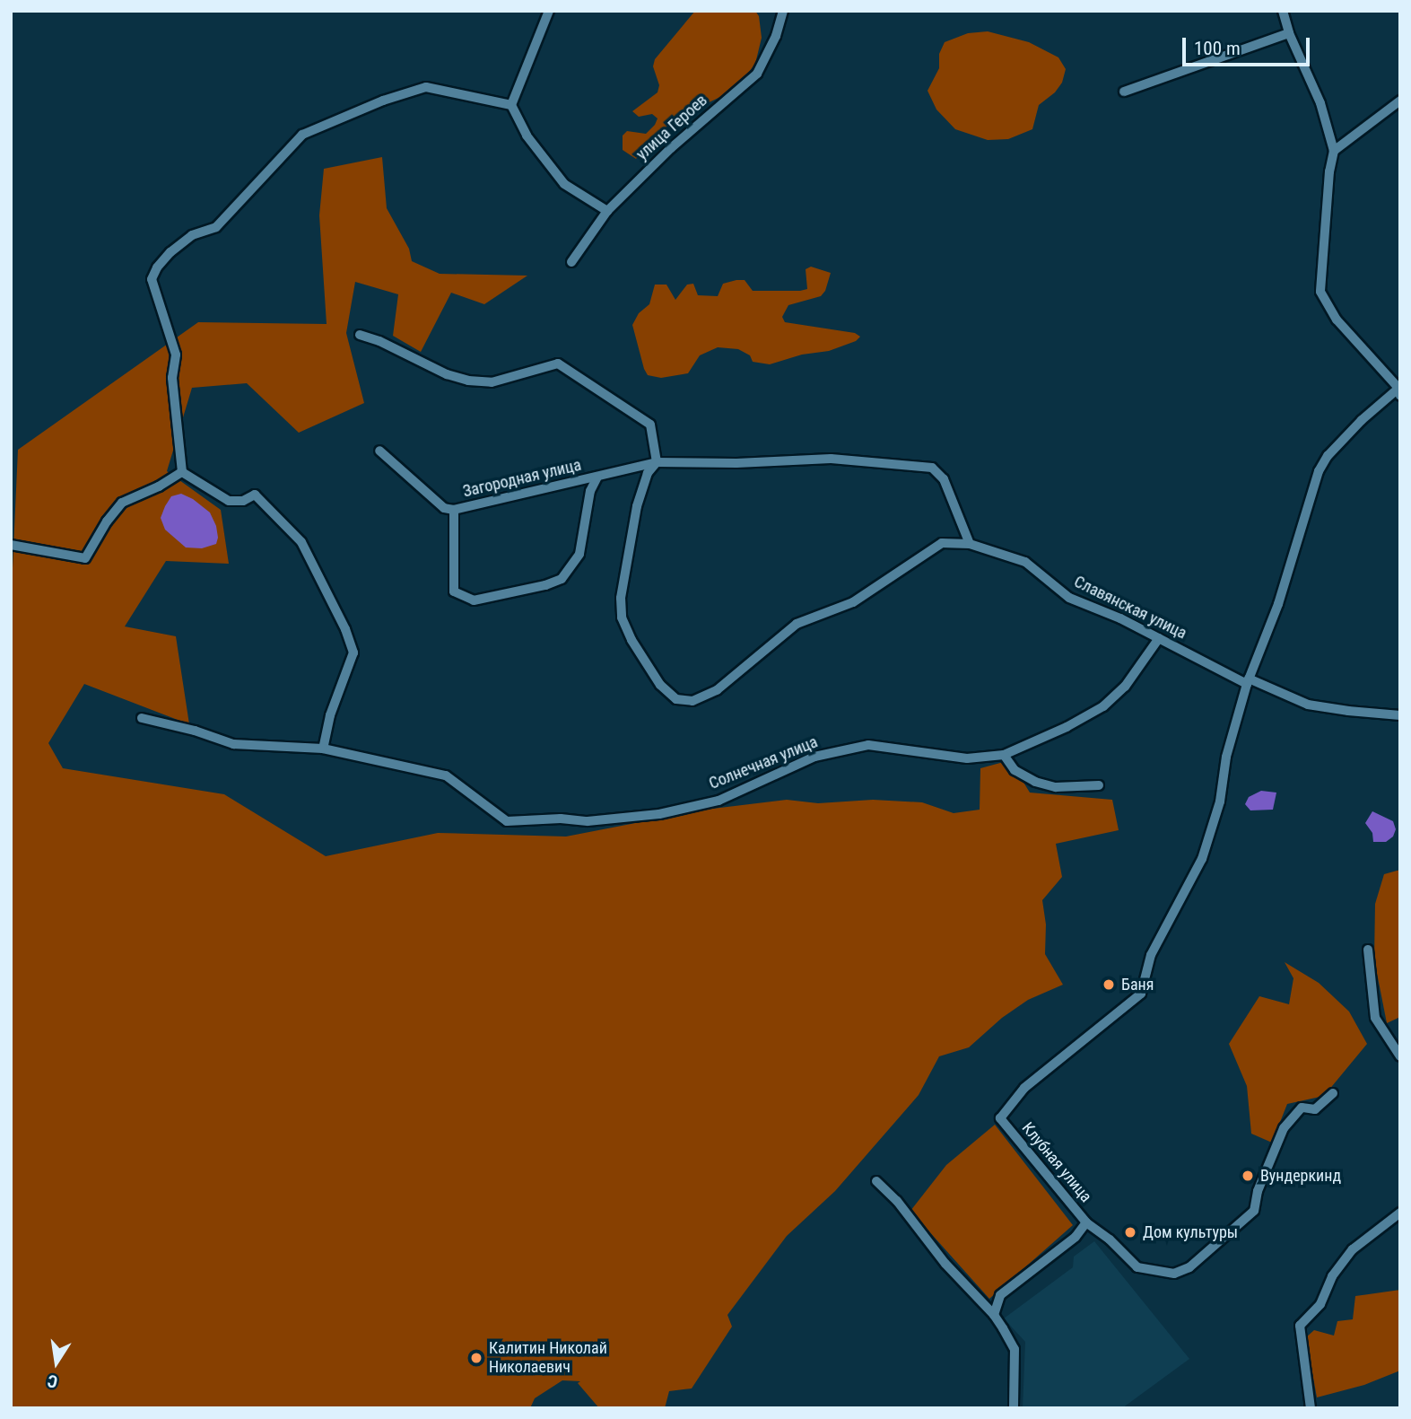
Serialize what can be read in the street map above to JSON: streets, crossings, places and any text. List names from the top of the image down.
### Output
{
  "streets": {
    "street": [
      "улица Героев",
      "Загородная улица",
      "Славянская улица",
      "Солнечная улица",
      "Клубная улица"
    ]
  },
  "crossings": [
    ["Загородная улица", "Славянская улица"],
    ["Славянская улица", "Солнечная улица"],
    ["Славянская улица", "Клубная улица"]
  ],
  "places": [
    "Баня",
    "Вундеркинд",
    "Дом культуры",
    "Калитин Николай Николаевич"
  ],
  "scale_bar": "100 m",
  "north": "bottom"
}
